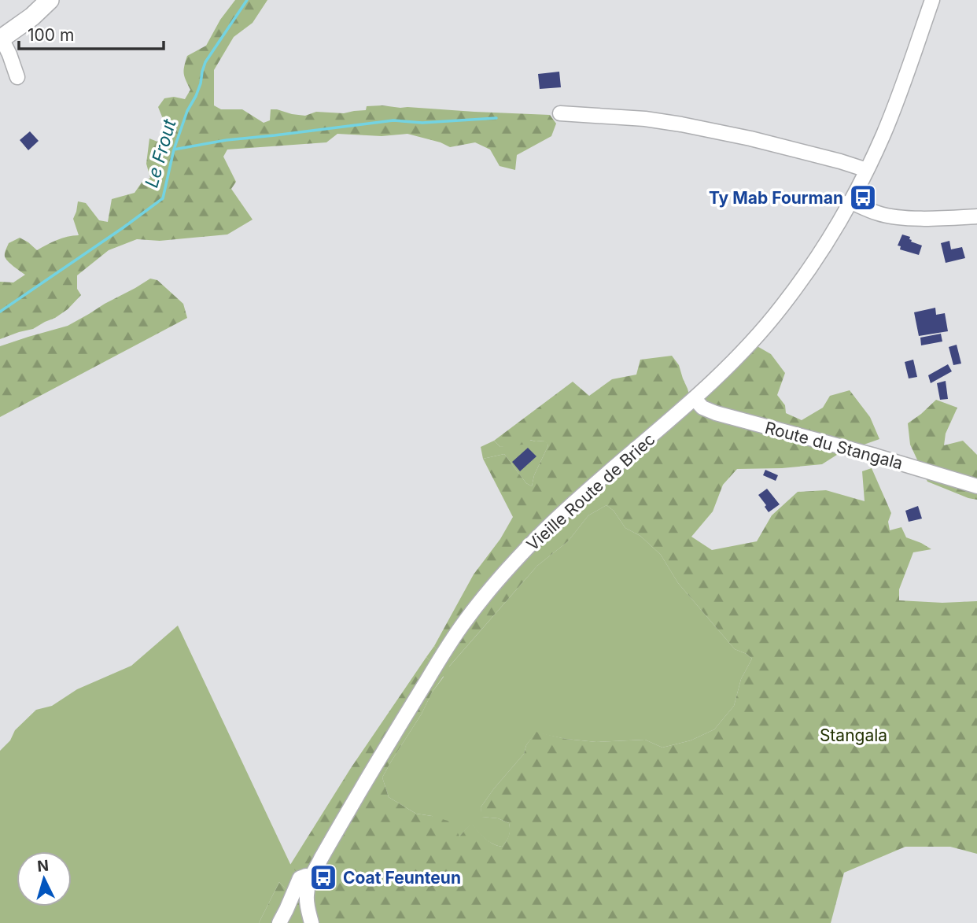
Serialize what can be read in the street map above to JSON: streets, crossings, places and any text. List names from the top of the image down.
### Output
{
  "streets": {
    "street": ["Route du Stangala", "Vieille Route de Briec"]
  },
  "crossings": [
    ["Route du Stangala", "Vieille Route de Briec"]
  ],
  "water": ["Le Frout"],
  "parks": ["Stangala"],
  "places": {
    "bus stop": ["Ty Mab Fourman", "Coat Feunteun"]
  },
  "scale_bar": "100 m",
  "north": "top"
}
